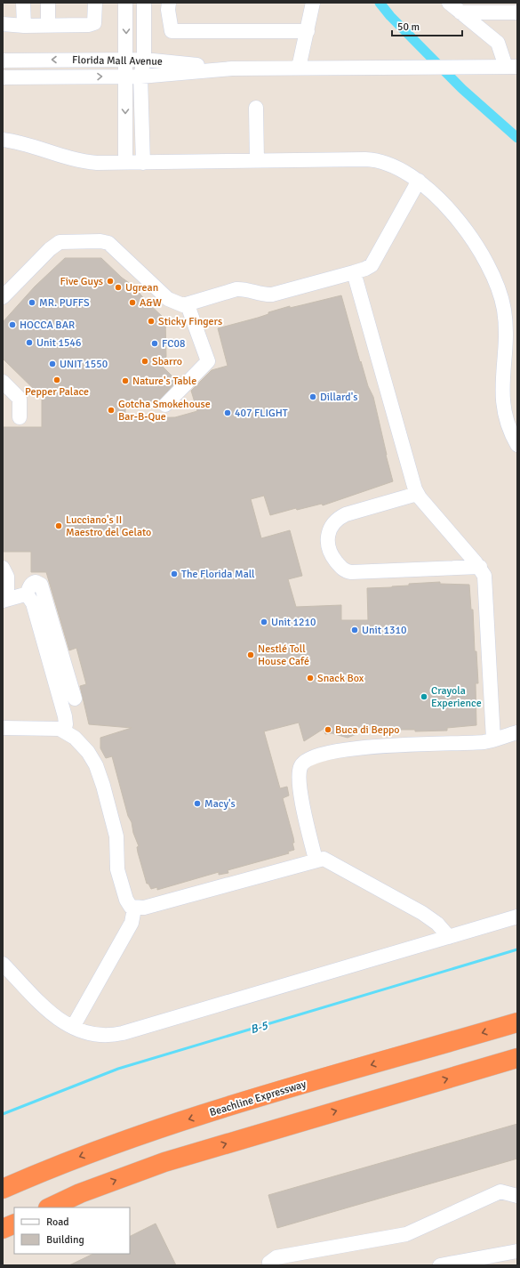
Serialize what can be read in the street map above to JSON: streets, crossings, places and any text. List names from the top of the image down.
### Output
{
  "streets": {
    "highway": ["Beachline Expressway"],
    "street": ["Florida Mall Avenue"]
  },
  "water": ["B-5"],
  "places": [
    "Five Guys",
    "Ugrean",
    "MR. PUFFS",
    "A&W",
    "Sticky Fingers",
    "HOCCA BAR",
    "Unit 1546",
    "FC08",
    "Sbarro",
    "UNIT 1550",
    "Pepper Palace",
    "Nature's Table",
    "Dillard's",
    "Gotcha Smokehouse Bar-B-Que",
    "407 FLIGHT",
    "Lucciano's II Maestro del Gelato",
    "The Florida Mall",
    "Unit 1210",
    "Unit 1310",
    "Nestlé Toll House Café",
    "Snack Box",
    "Crayola Experience",
    "Buca di Beppo",
    "Macy's"
  ],
  "legend": ["Road", "Building"],
  "scale_bar": "50 m"
}
